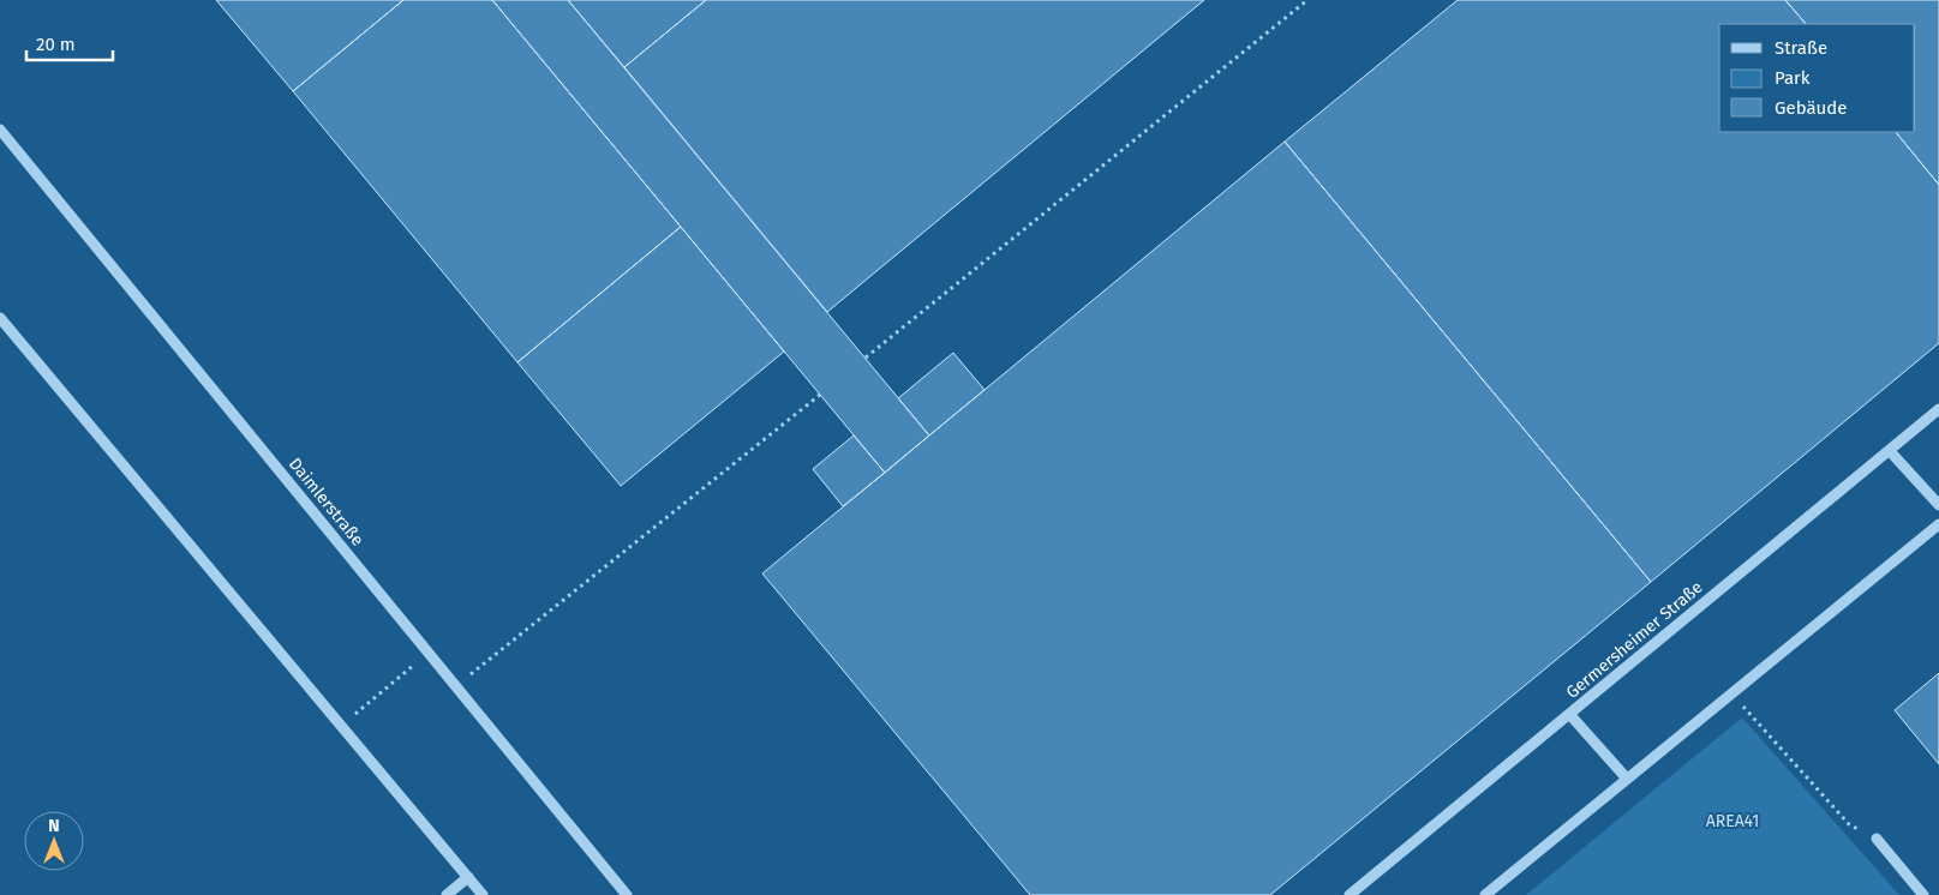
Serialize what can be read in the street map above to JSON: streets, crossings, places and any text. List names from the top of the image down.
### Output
{
  "streets": {
    "lane": ["Daimlerstraße", "Germersheimer Straße"]
  },
  "parks": ["AREA41"],
  "legend": ["Straße", "Park", "Gebäude"],
  "scale_bar": "20 m",
  "north": "top"
}
